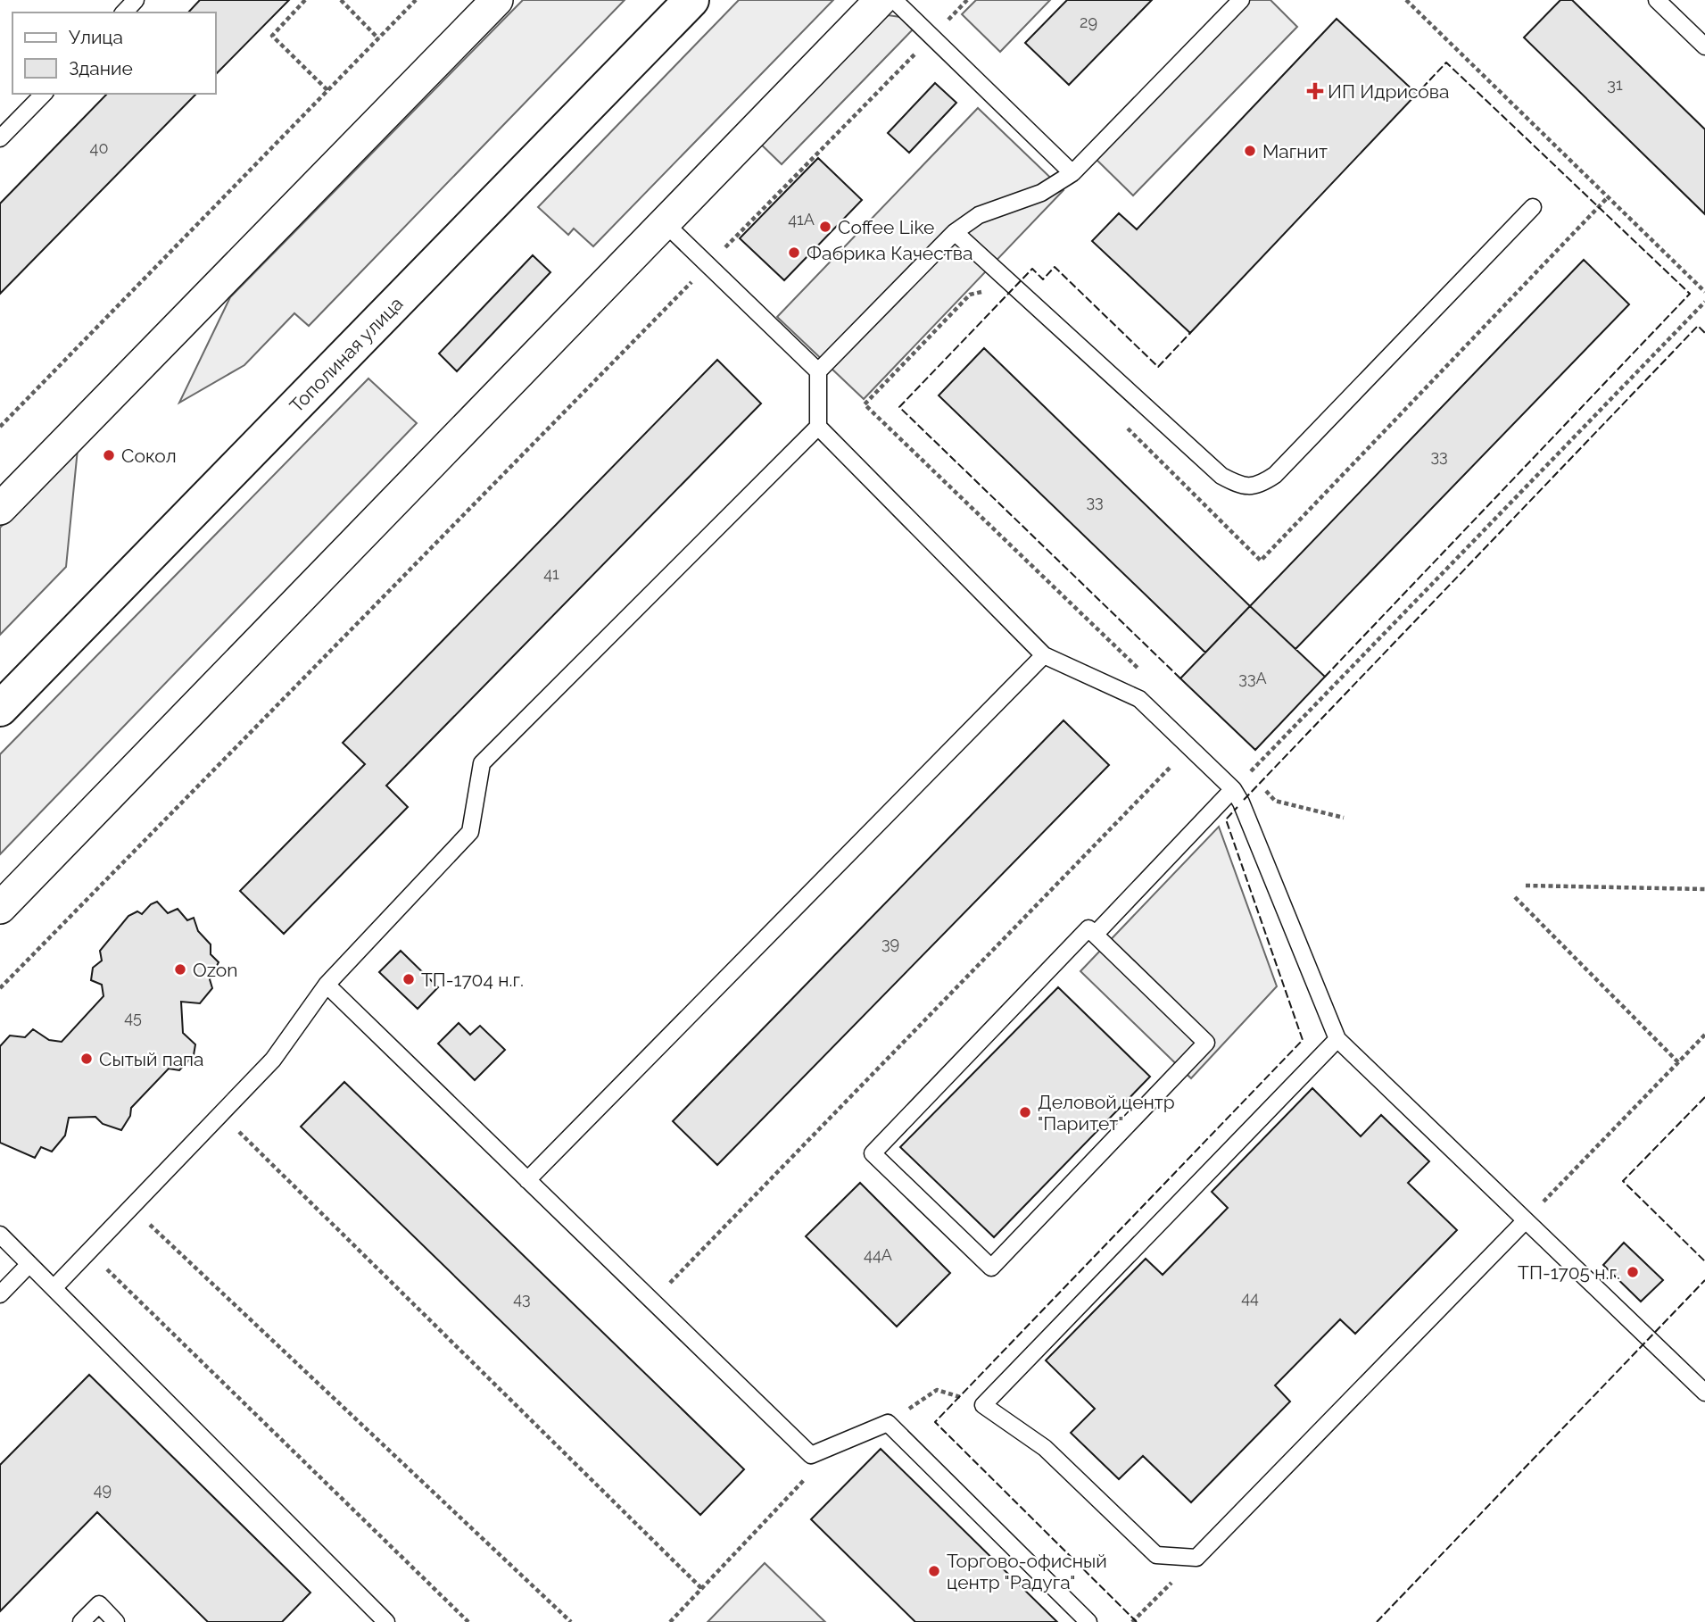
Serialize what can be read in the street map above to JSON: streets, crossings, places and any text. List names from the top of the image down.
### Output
{
  "streets": {
    "main road": ["Тополиная улица"]
  },
  "places": {
    "health": ["ИП Идрисова"],
    "other": [
      "Магнит",
      "Coffee Like",
      "Фабрика Качества",
      "Сокол",
      "Ozon",
      "ТП-1704 н.г.",
      "Сытый папа",
      "Деловой центр \"Паритет\"",
      "ТП-1705 н.г.",
      "Торгово-офисный центр \"Радуга\""
    ]
  },
  "house_numbers": [
    "29",
    "31",
    "40",
    "41А",
    "33",
    "33",
    "41",
    "33А",
    "39",
    "45",
    "44А",
    "44",
    "43",
    "49"
  ],
  "legend": ["Улица", "Здание"]
}
